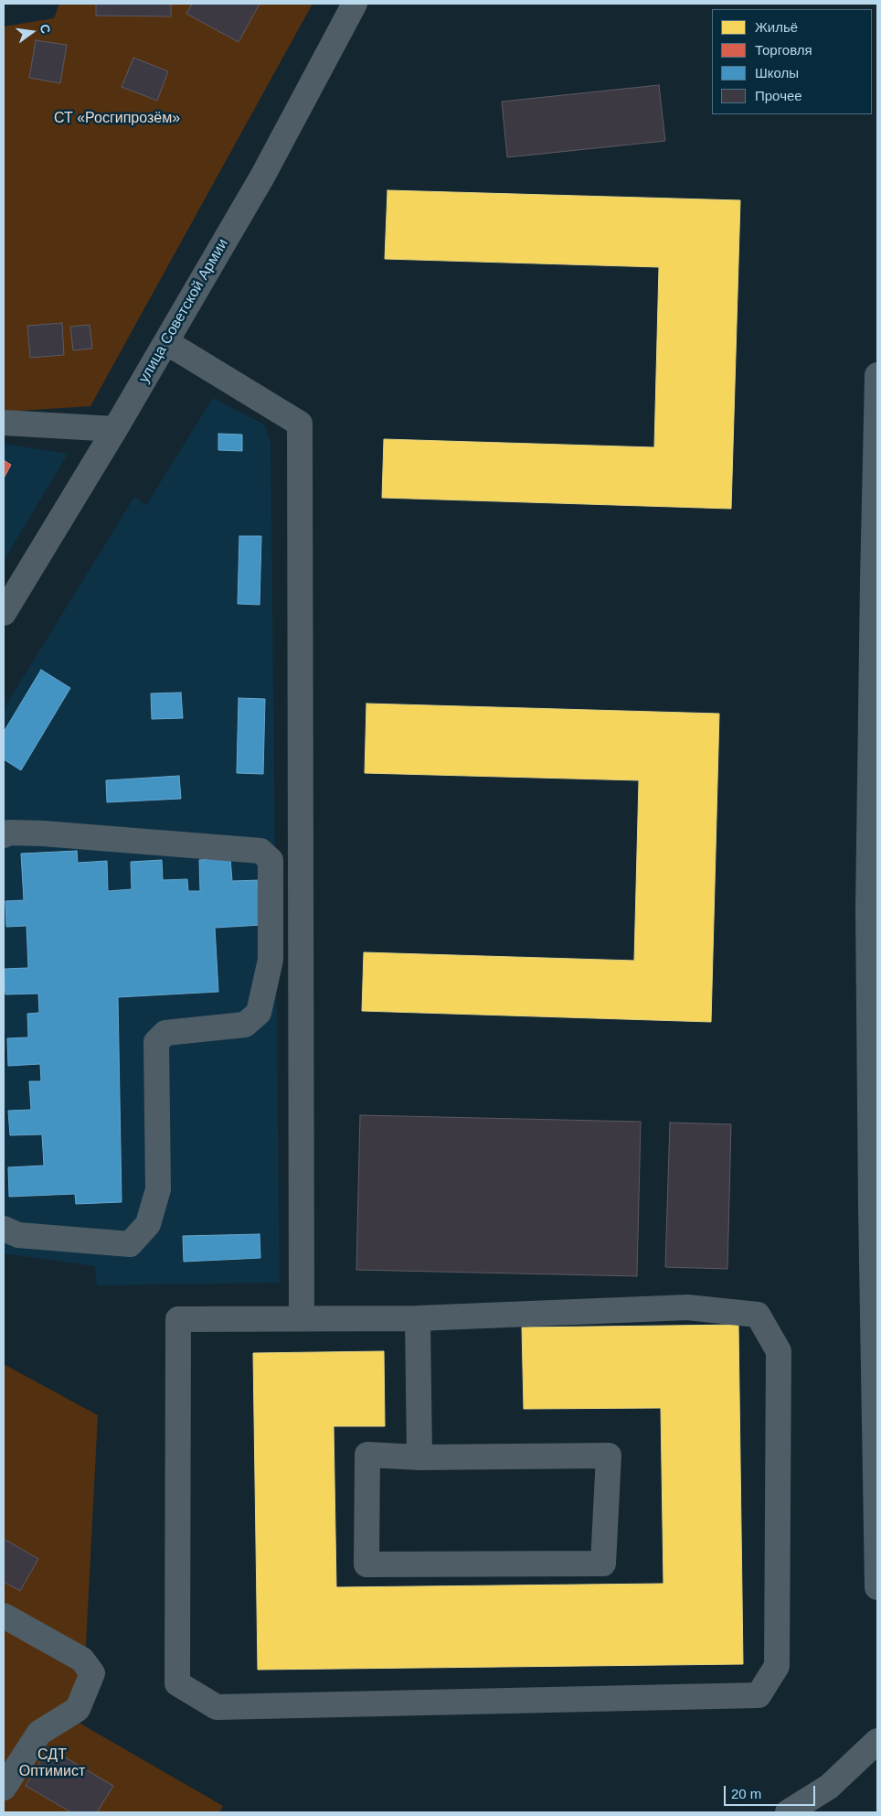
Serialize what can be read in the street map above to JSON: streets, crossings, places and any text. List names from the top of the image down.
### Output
{
  "streets": {
    "street": ["улица Советской Армии"]
  },
  "parks": ["СТ «Росгипрозём»", "СДТ Оптимист"],
  "legend": [
    "Жильё",
    "Торговля",
    "Школы",
    "Прочее"
  ],
  "scale_bar": "20 m",
  "north": "right"
}
